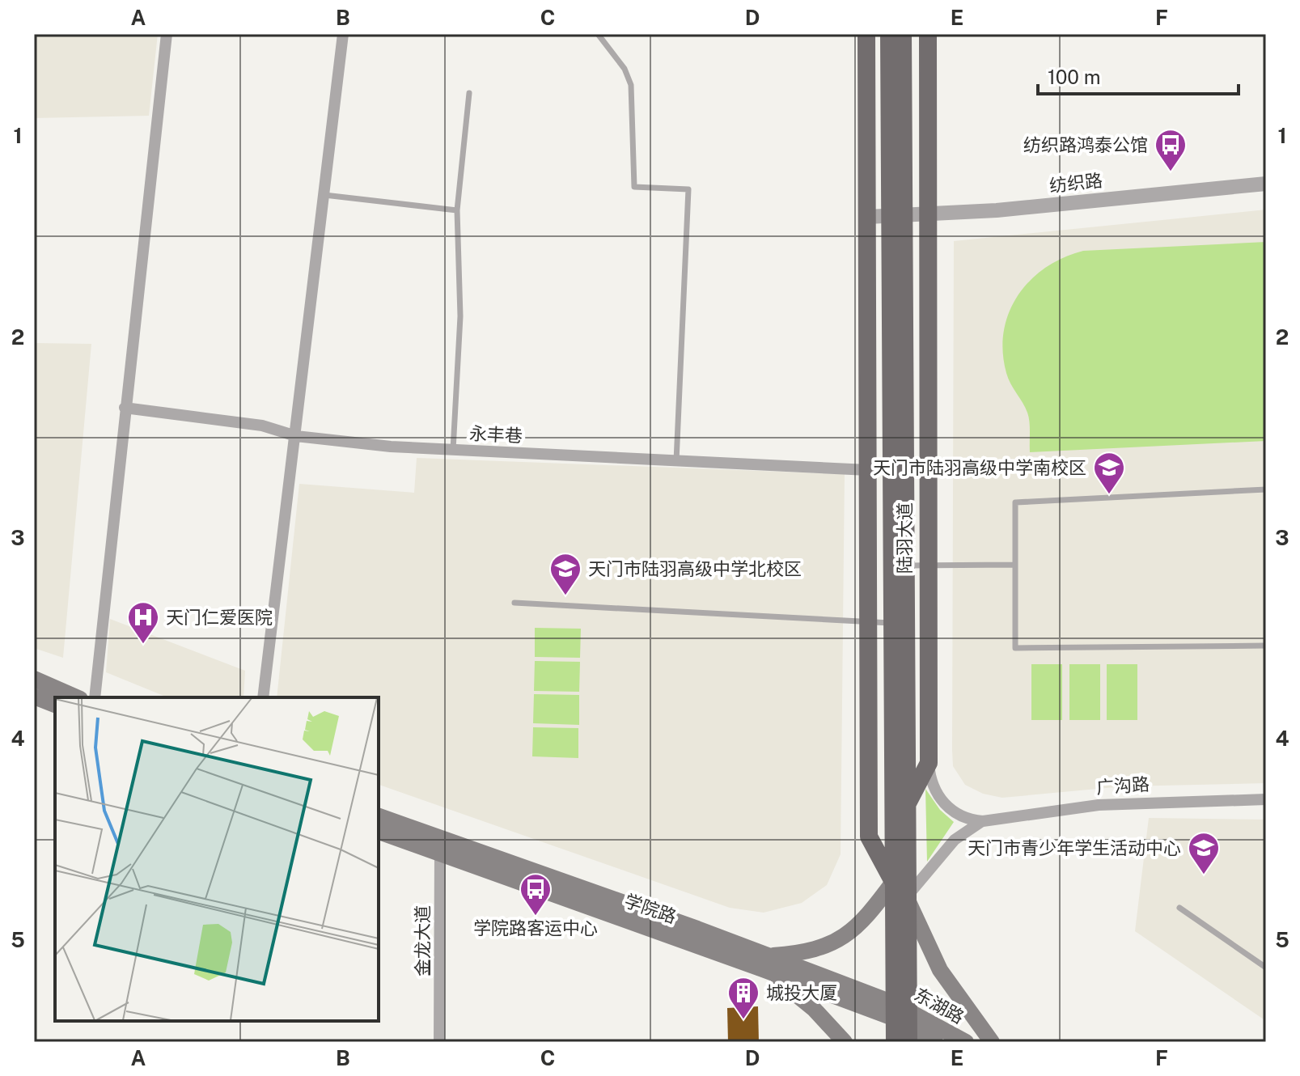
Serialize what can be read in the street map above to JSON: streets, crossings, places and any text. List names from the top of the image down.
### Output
{
  "streets": {
    "main road": ["陆羽大道", "学院路", "东湖路"],
    "street": [
      "纺织路",
      "永丰巷",
      "广沟路",
      "金龙大道"
    ]
  },
  "crossings": [
    ["纺织路", "陆羽大道"],
    ["陆羽大道", "学院路"],
    ["陆羽大道", "东湖路"],
    ["学院路", "金龙大道"],
    ["学院路", "东湖路"]
  ],
  "places": {
    "bus stop": ["纺织路鸿泰公馆", "学院路客运中心"],
    "school or university": ["天门市陆羽高级中学南校区", "天门市陆羽高级中学北校区", "天门市青少年学生活动中心"],
    "hospital": ["天门仁爱医院"],
    "building": ["城投大厦"]
  },
  "scale_bar": "100 m",
  "grid": {
    "columns": [
      "A",
      "B",
      "C",
      "D",
      "E",
      "F"
    ],
    "rows": [
      "1",
      "2",
      "3",
      "4",
      "5"
    ]
  }
}
